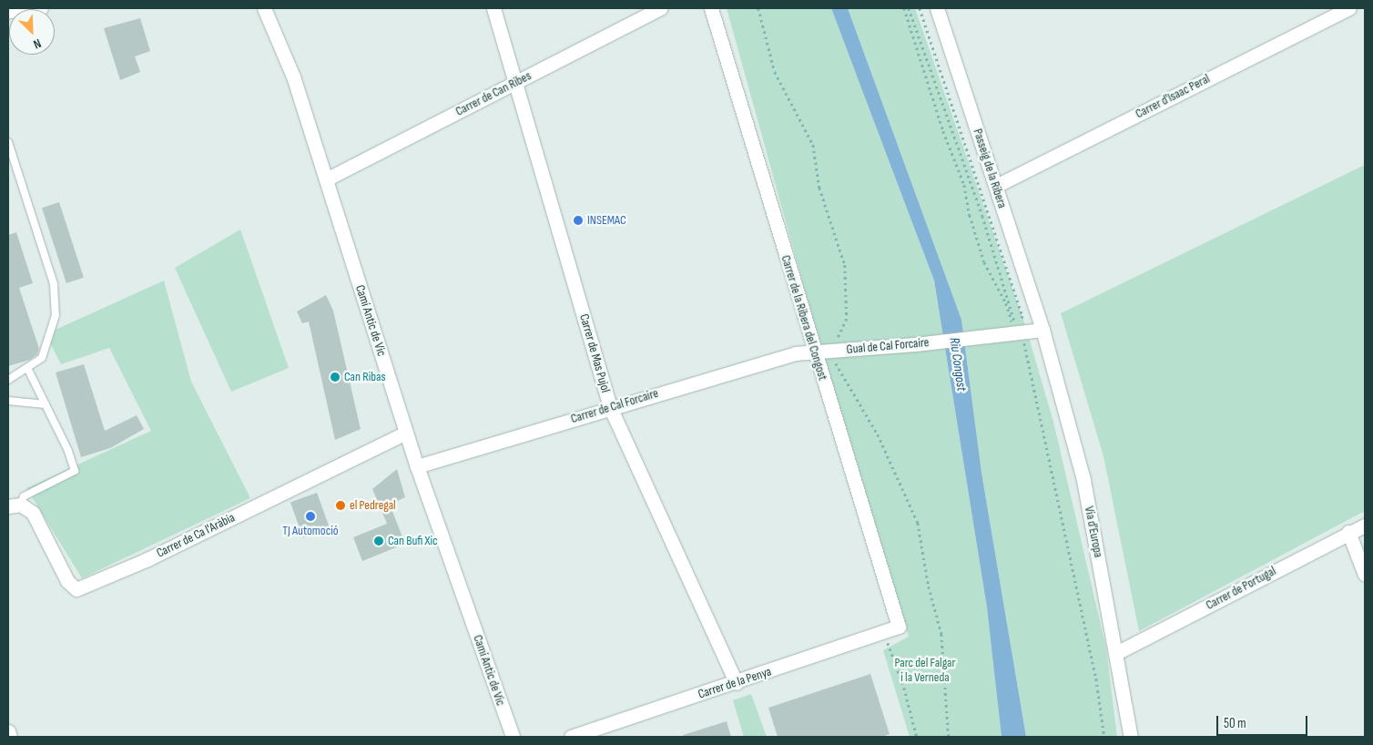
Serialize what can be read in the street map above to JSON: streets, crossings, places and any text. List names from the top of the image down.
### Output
{
  "streets": {
    "street": [
      "Carrer de Can Ribes",
      "Carrer d'Isaac Peral",
      "Passeig de la Ribera",
      "Carrer de la Ribera del Congost",
      "Camí Antic de Vic",
      "Gual de Cal Forcaire",
      "Carrer de Mas Pujol",
      "Carrer de Cal Forcaire",
      "Via d'Europa",
      "Carrer de Ca l'Aràbia",
      "Carrer de Portugal",
      "Carrer de la Penya"
    ]
  },
  "crossings": [
    ["Carrer de Can Ribes", "Camí Antic de Vic"],
    ["Carrer de Can Ribes", "Carrer de Mas Pujol"],
    ["Carrer d'Isaac Peral", "Passeig de la Ribera"],
    ["Passeig de la Ribera", "Gual de Cal Forcaire"],
    ["Passeig de la Ribera", "Via d'Europa"],
    ["Carrer de la Ribera del Congost", "Gual de Cal Forcaire"],
    ["Carrer de la Ribera del Congost", "Carrer de Cal Forcaire"],
    ["Carrer de la Ribera del Congost", "Carrer de la Penya"],
    ["Camí Antic de Vic", "Carrer de Cal Forcaire"],
    ["Camí Antic de Vic", "Carrer de Ca l'Aràbia"],
    ["Gual de Cal Forcaire", "Carrer de Cal Forcaire"],
    ["Gual de Cal Forcaire", "Via d'Europa"],
    ["Carrer de Mas Pujol", "Carrer de Cal Forcaire"],
    ["Carrer de Mas Pujol", "Carrer de la Penya"],
    ["Via d'Europa", "Carrer de Portugal"]
  ],
  "water": ["Riu Congost"],
  "parks": ["Parc del Falgar i la Verneda"],
  "places": [
    "INSEMAC",
    "Can Ribas",
    "el Pedregal",
    "TJ Automoció",
    "Can Bufi Xic"
  ],
  "scale_bar": "50 m",
  "north": "bottom right"
}
